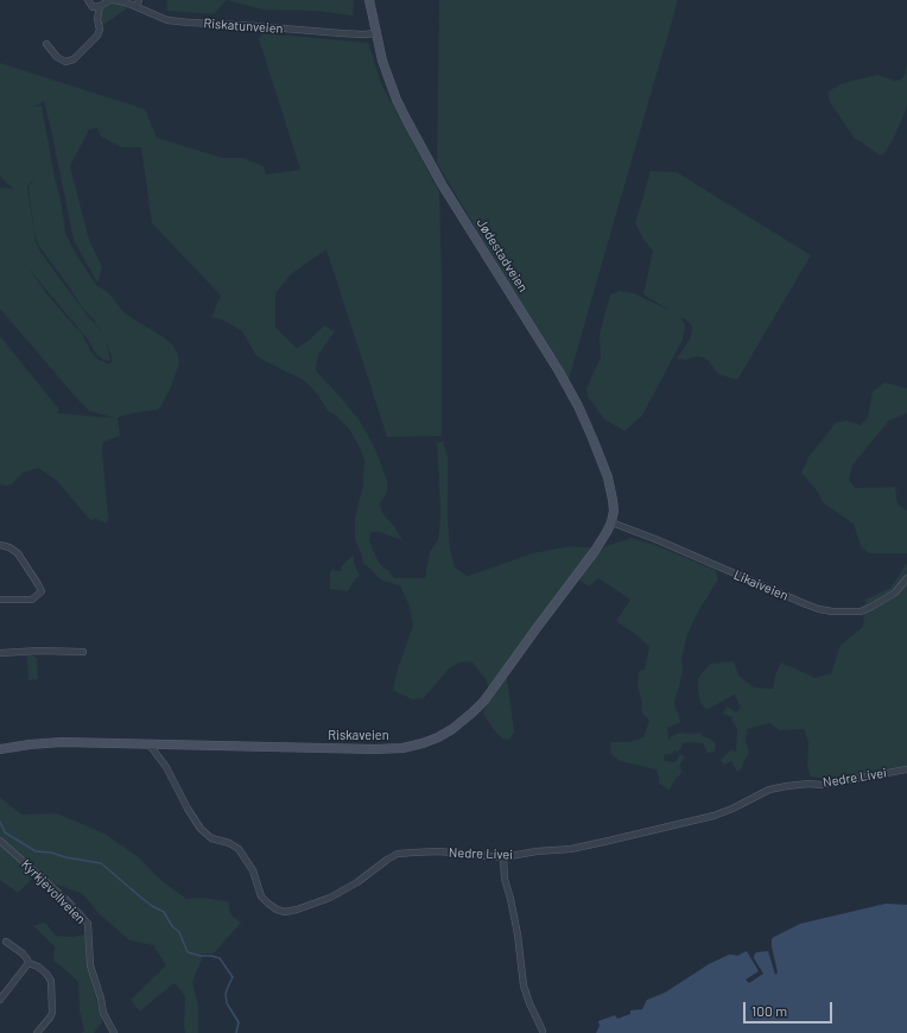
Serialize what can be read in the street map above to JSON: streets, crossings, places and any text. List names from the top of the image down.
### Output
{
  "streets": {
    "main road": ["Jødestadveien", "Riskaveien"],
    "street": [
      "Riskatunveien",
      "Likaiveien",
      "Nedre Livei",
      "Kyrkjevollveien"
    ]
  },
  "crossings": [
    ["Riskatunveien", "Jødestadveien"],
    ["Jødestadveien", "Likaiveien"],
    ["Jødestadveien", "Riskaveien"],
    ["Likaiveien", "Riskaveien"],
    ["Riskaveien", "Nedre Livei"]
  ],
  "scale_bar": "100 m"
}
